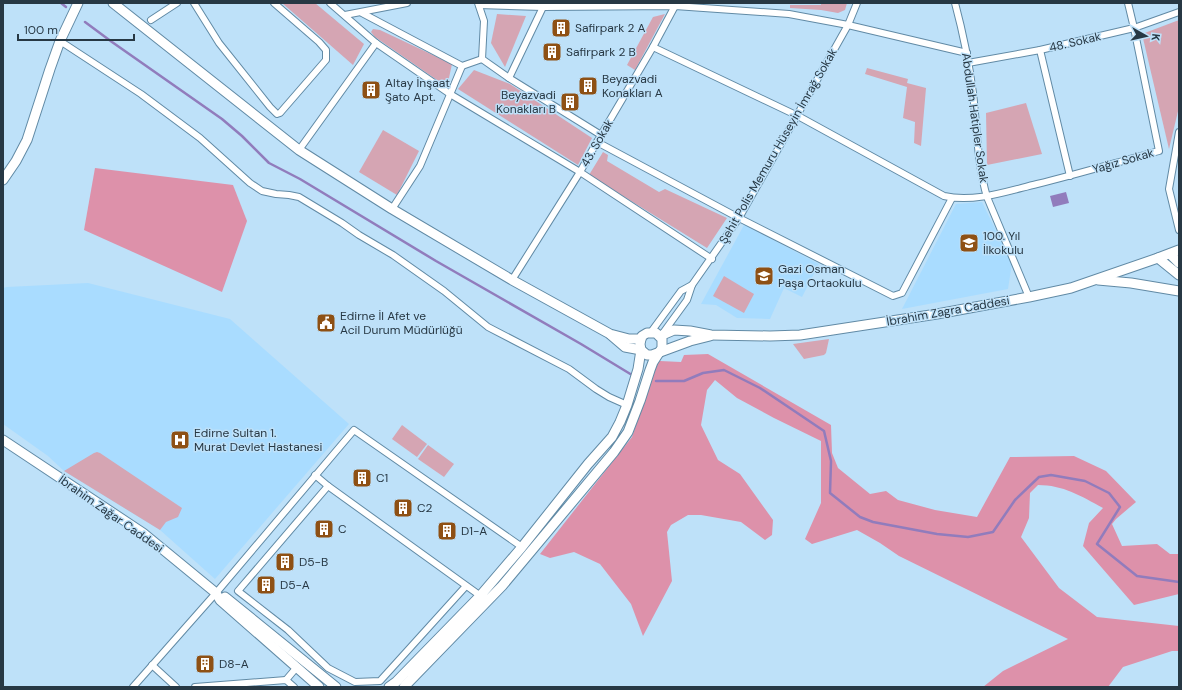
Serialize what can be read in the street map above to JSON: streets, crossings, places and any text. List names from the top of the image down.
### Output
{
  "streets": {
    "main road": ["İbrahim Zagra Caddesi", "İbrahim Zağar Caddesi"],
    "street": [
      "48. Sokak",
      "Abdullah Hatipler Sokak",
      "43. Sokak",
      "Şehit Polis Memuru Hüseyin İmrağ Sokak",
      "Yağız Sokak"
    ]
  },
  "crossings": [
    ["48. Sokak", "Abdullah Hatipler Sokak"],
    ["48. Sokak", "Yağız Sokak"],
    ["Abdullah Hatipler Sokak", "Yağız Sokak"],
    ["Abdullah Hatipler Sokak", "İbrahim Zagra Caddesi"]
  ],
  "places": {
    "building": [
      "Safirpark 2 A",
      "Safirpark 2 B",
      "Beyazvadi Konakları A",
      "Altay İnşaat Şato Apt.",
      "Beyazvadi Konakları B",
      "C1",
      "C2",
      "C",
      "D1-A",
      "D5-B",
      "D5-A",
      "D8-A"
    ],
    "school or university": ["100. Yıl İlkokulu", "Gazi Osman Paşa Ortaokulu"],
    "public building": ["Edirne İl Afet ve Acil Durum Müdürlüğü"],
    "hospital": ["Edirne Sultan 1. Murat Devlet Hastanesi"]
  },
  "scale_bar": "100 m",
  "north": "right"
}
